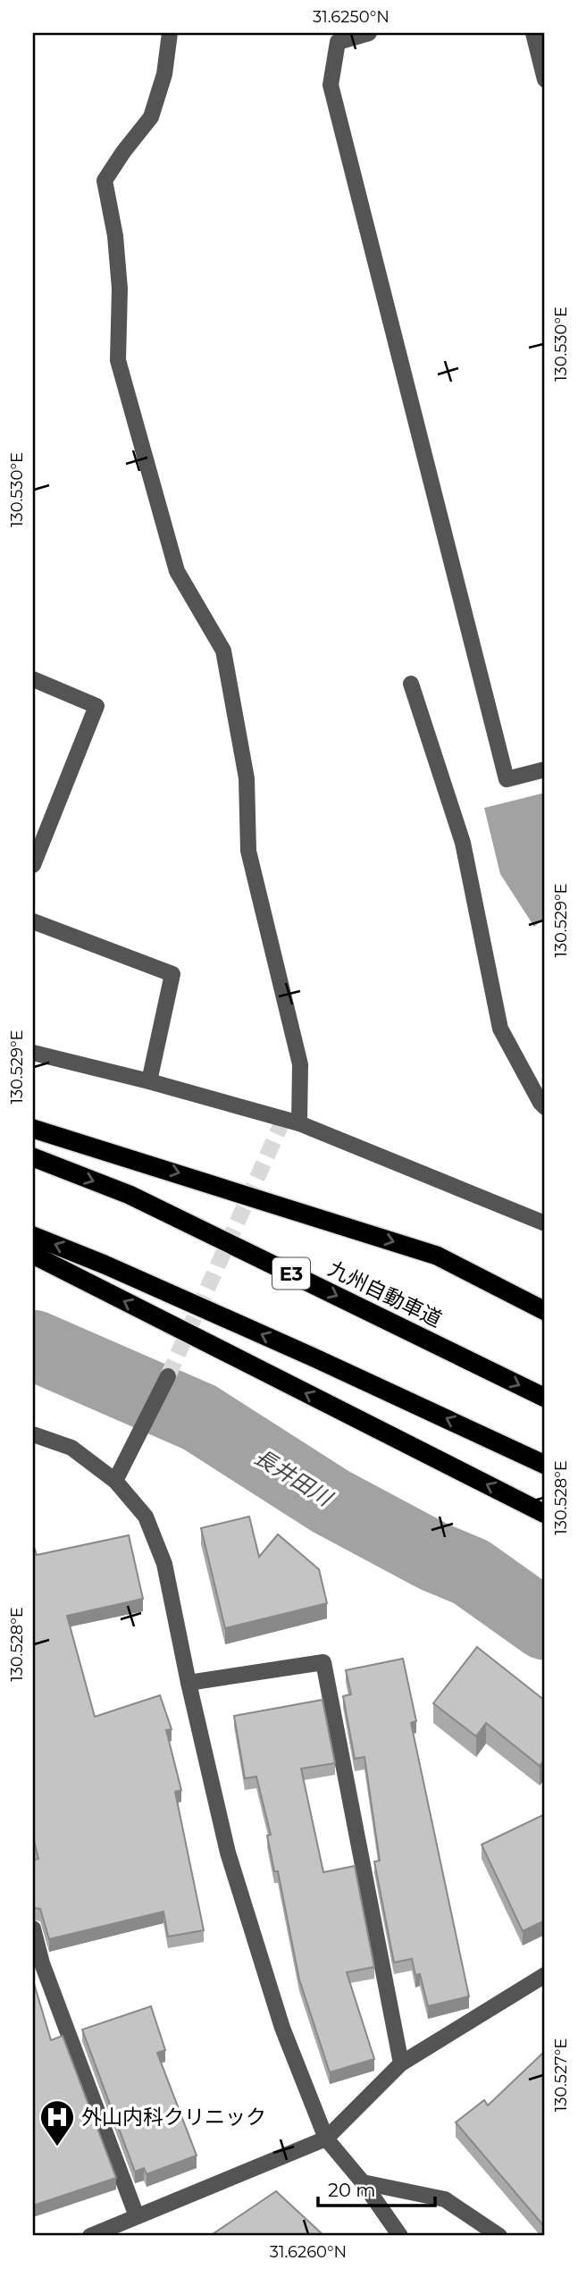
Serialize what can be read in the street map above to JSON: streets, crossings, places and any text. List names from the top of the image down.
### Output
{
  "streets": {
    "highway": ["E3", "九州自動車道"]
  },
  "water": ["長井田川"],
  "places": {
    "hospital": ["外山内科クリニック"]
  },
  "scale_bar": "20 m",
  "coordinates": [
    "31.6250°N",
    "130.530°E",
    "130.529°E",
    "130.528°E",
    "130.527°E",
    "31.6260°N"
  ]
}
